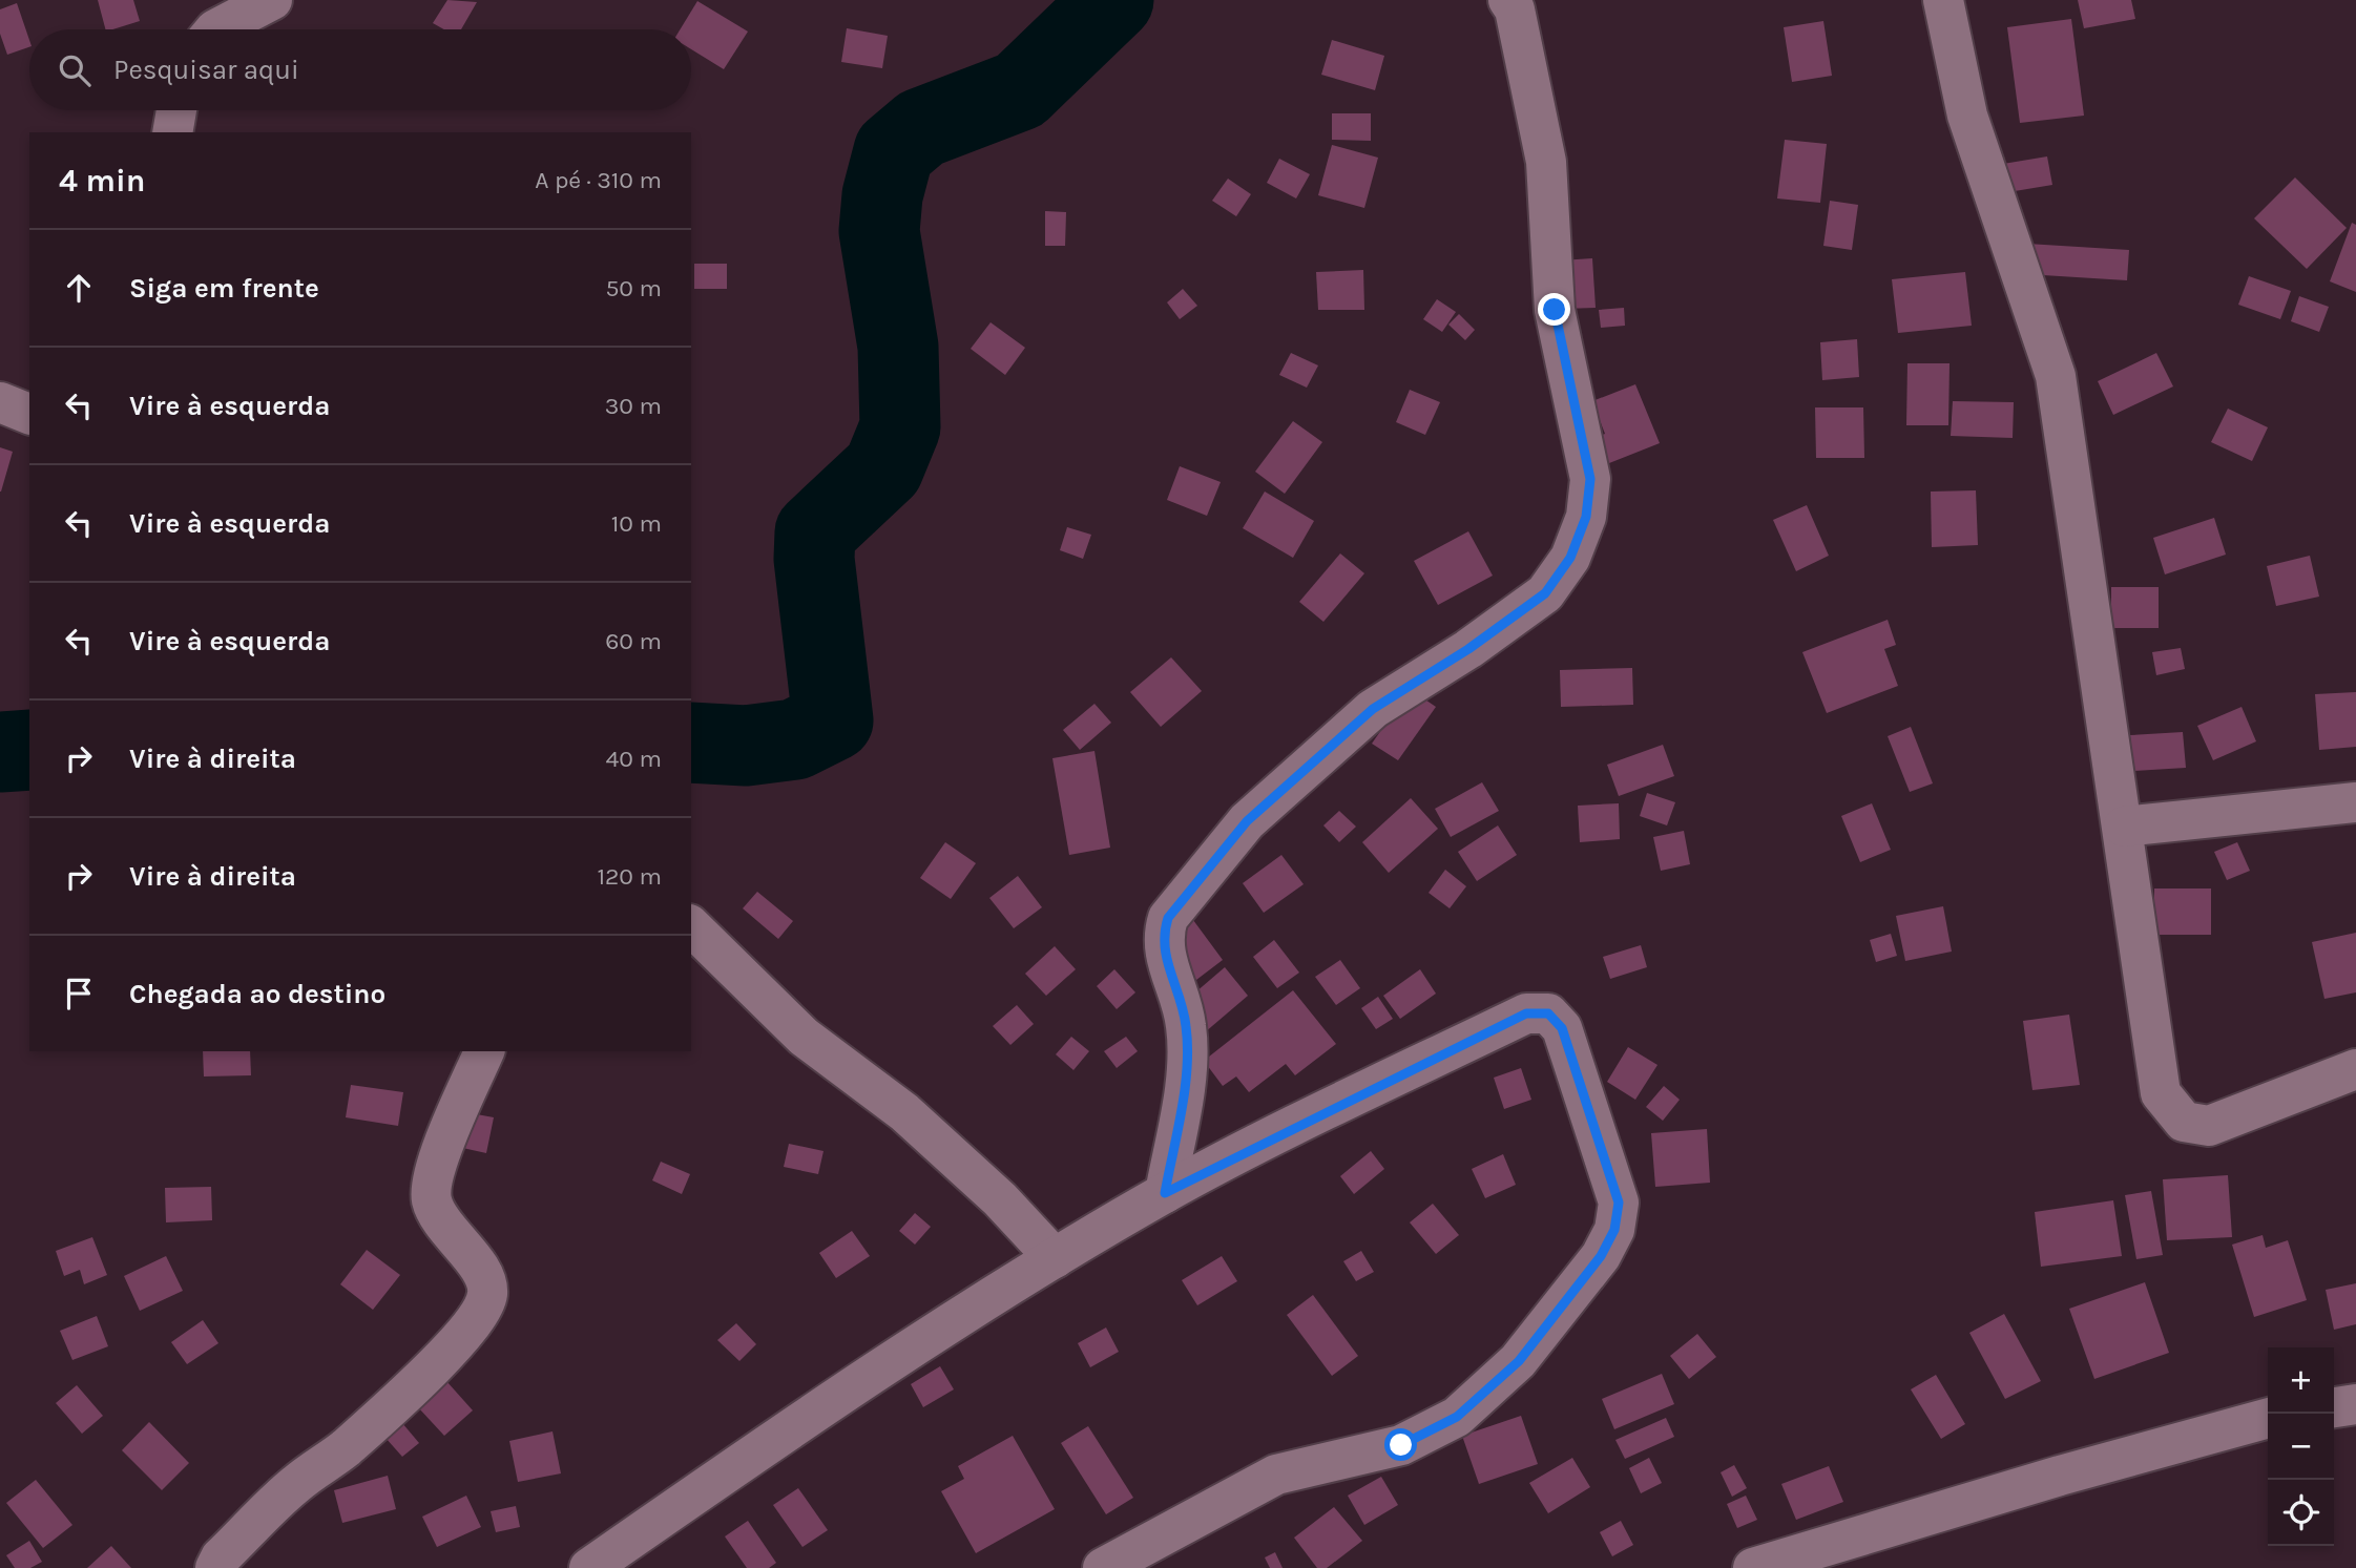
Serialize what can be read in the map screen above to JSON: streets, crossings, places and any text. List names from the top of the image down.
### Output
{
  "page": {
    "search": "Pesquisar aqui",
    "heading": ["4 min", "A pé · 310 m"],
    "list": [
      ["Siga em frente", "50 m"],
      ["Vire à esquerda", "30 m"],
      ["Vire à esquerda", "10 m"],
      ["Vire à esquerda", "60 m"],
      ["Vire à direita", "40 m"],
      ["Vire à direita", "120 m"],
      "Chegada ao destino"
    ],
    "map_buttons": ["+", "−"]
  }
}
